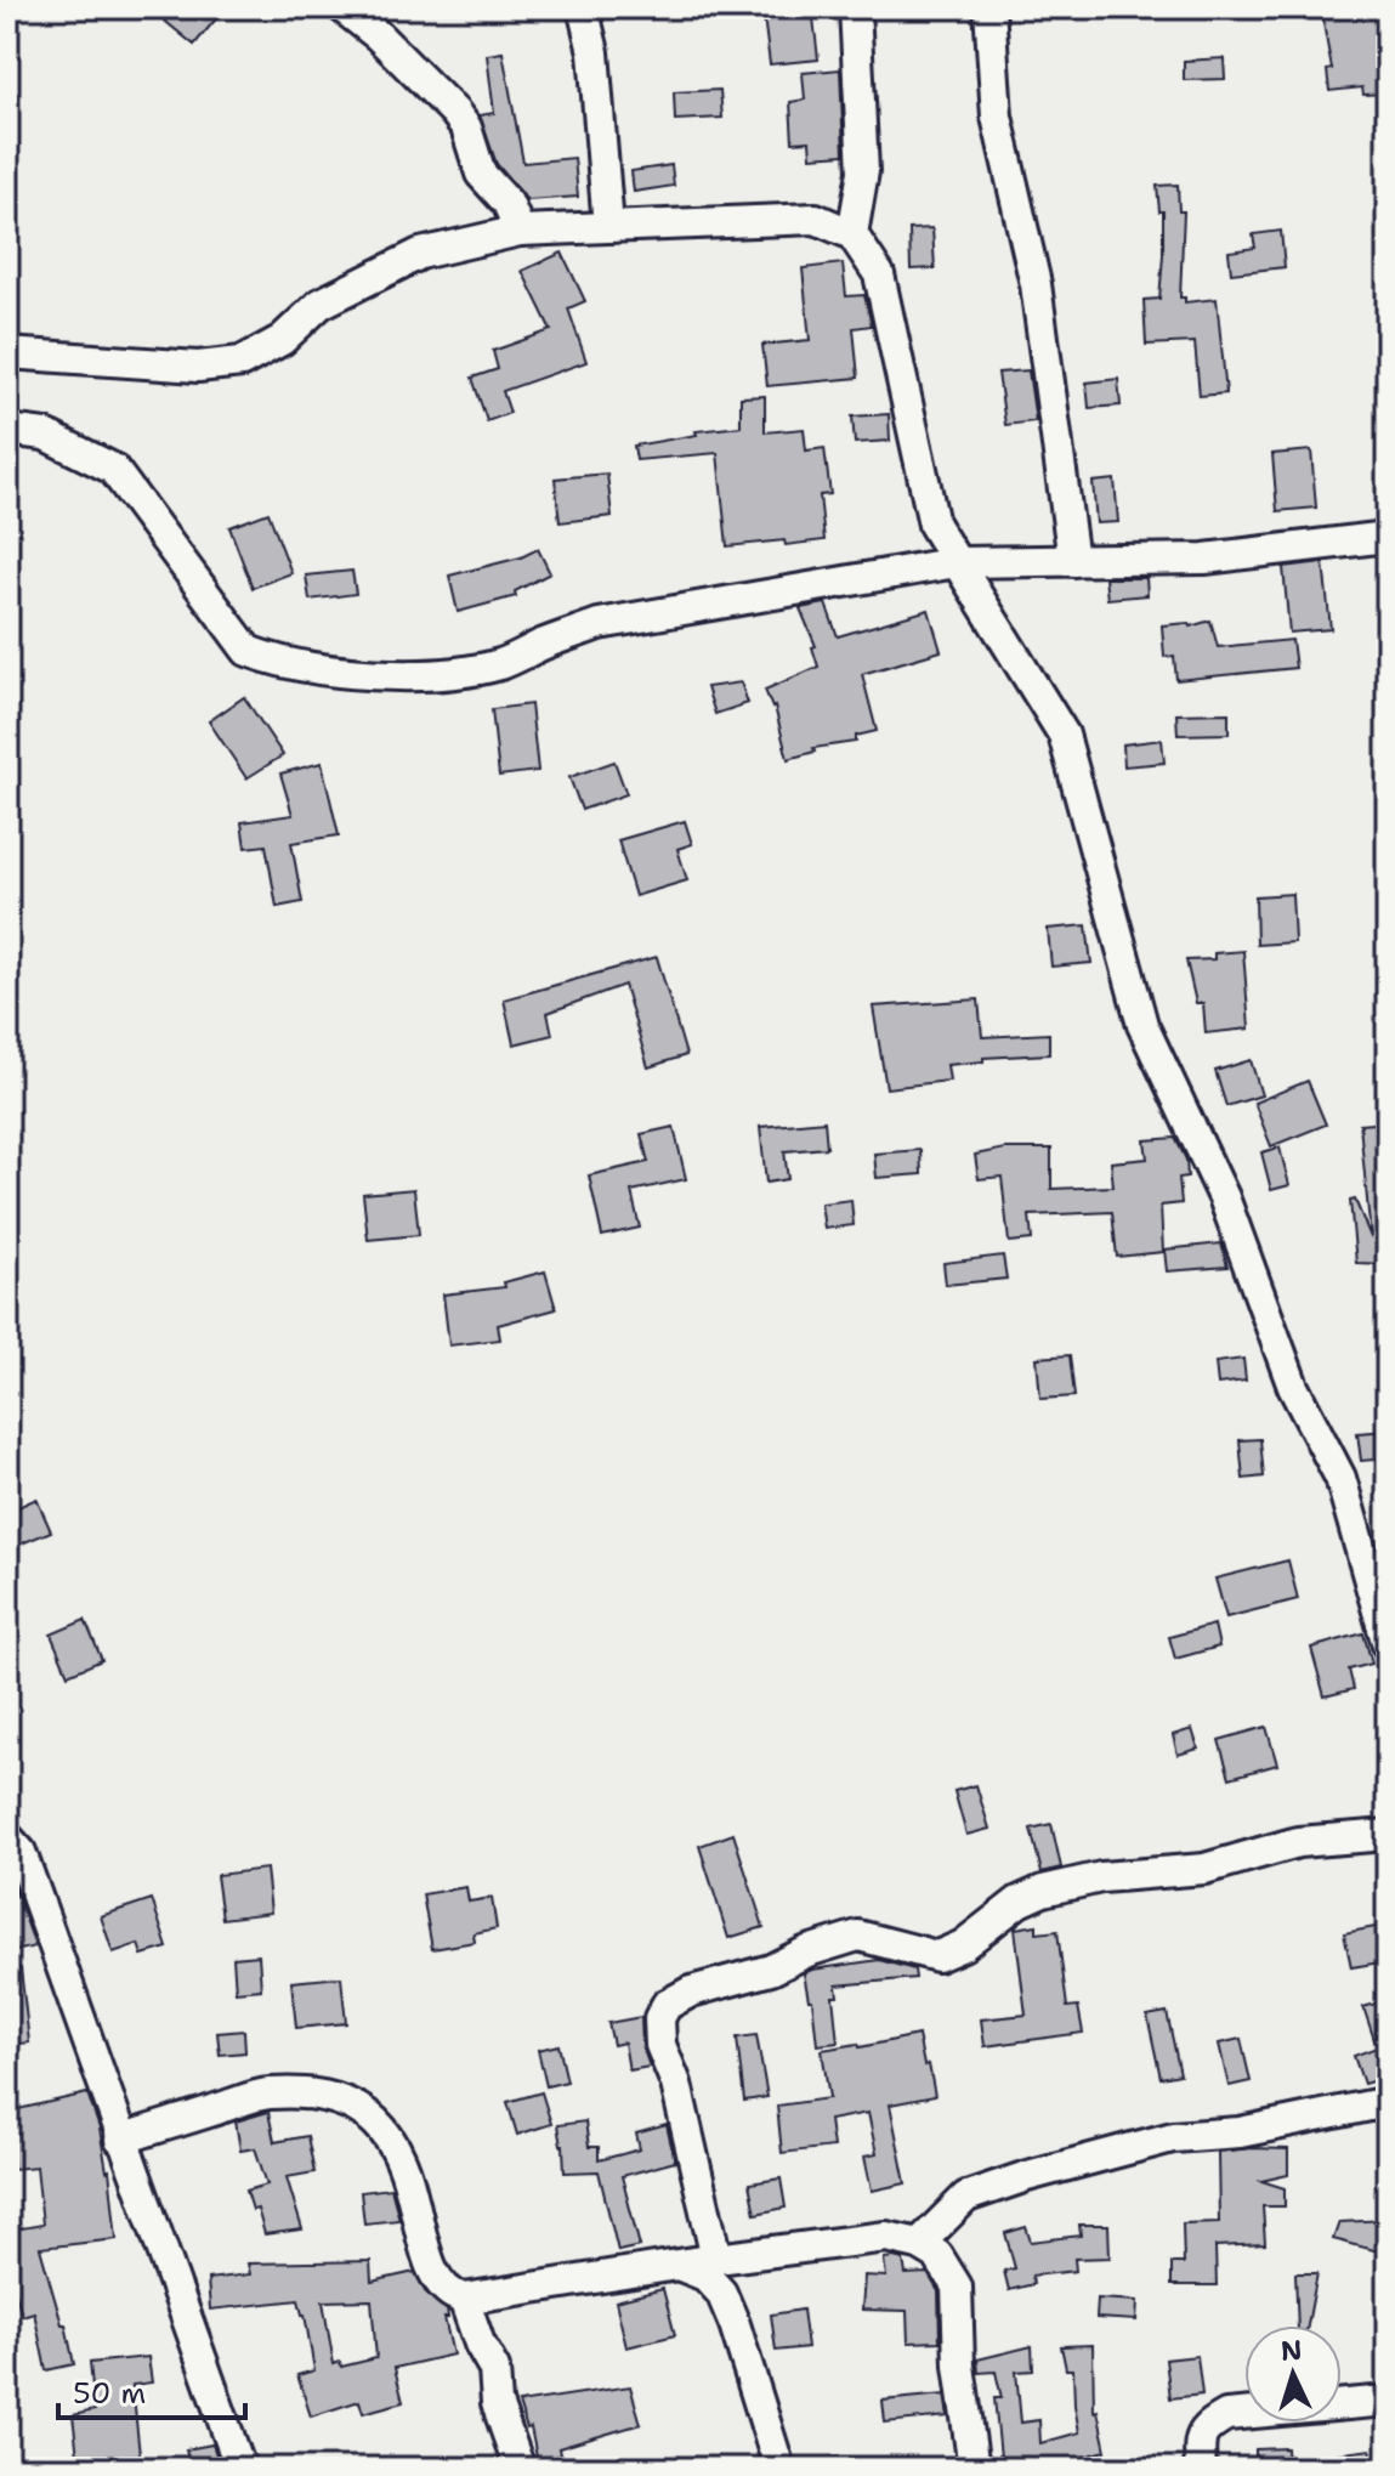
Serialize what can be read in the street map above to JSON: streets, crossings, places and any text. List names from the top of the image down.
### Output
{
  "scale_bar": "50 m",
  "north": "top"
}
